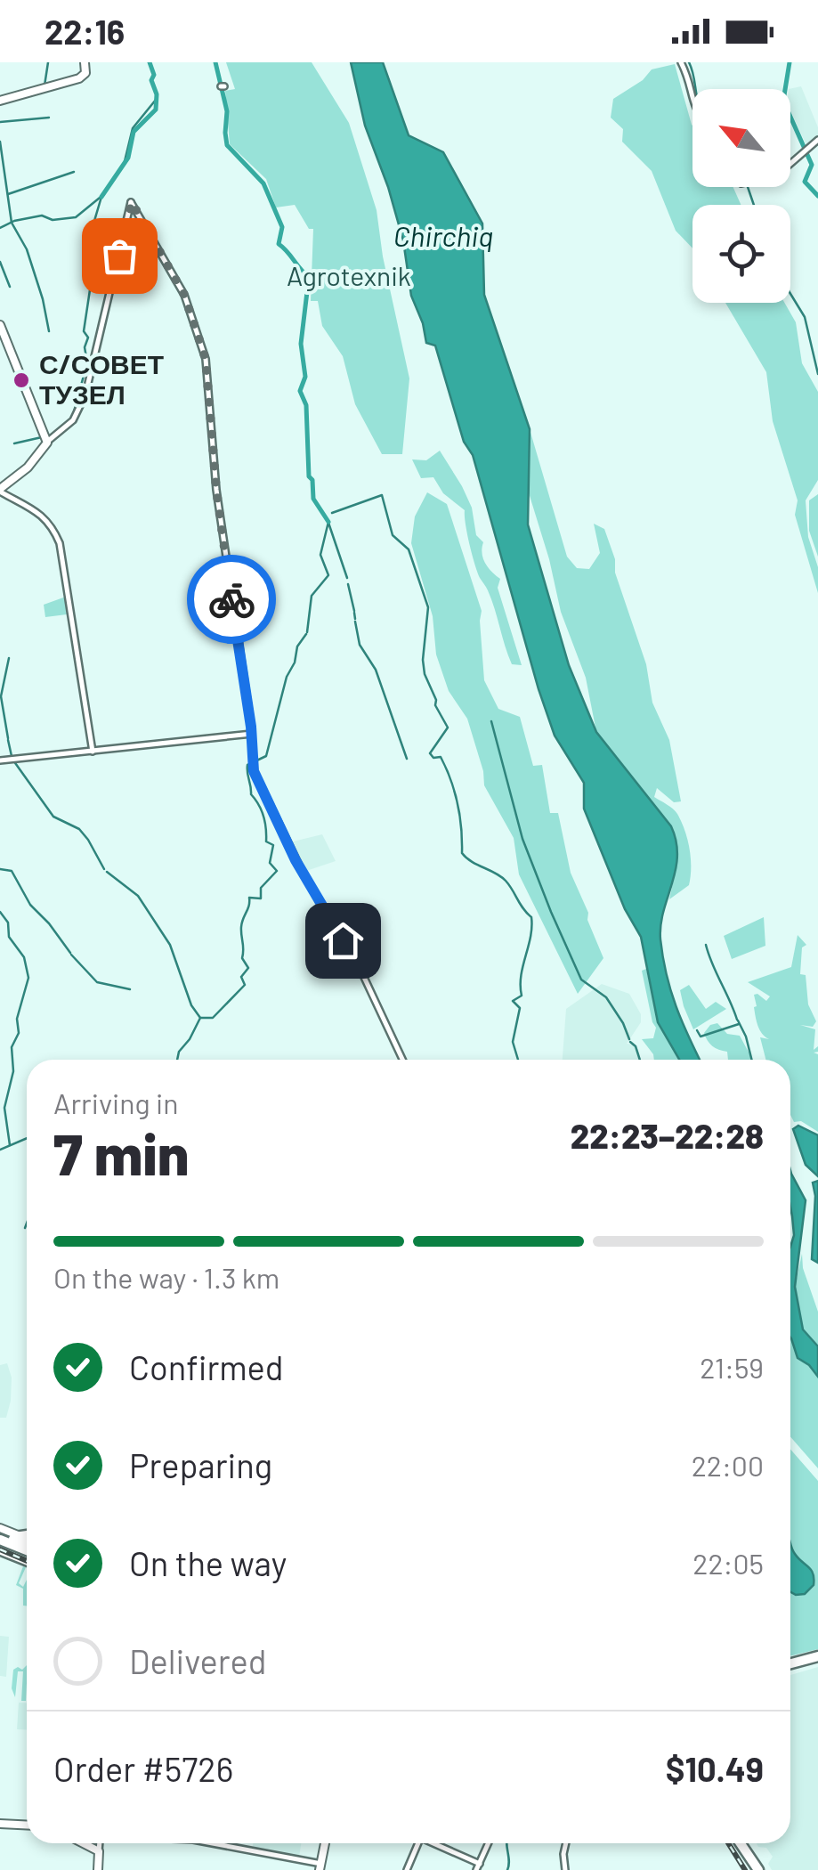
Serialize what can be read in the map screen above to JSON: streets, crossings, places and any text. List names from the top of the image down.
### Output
{
  "water": ["Chirchiq"],
  "parks": ["Agrotexnik"],
  "places": ["С/СОВЕТ ТУЗЕЛ"],
  "north": "top left",
  "page": {
    "status": "22:16",
    "heading": ["7 min", "Arriving in", "22:23–22:28"],
    "panel": ["Order #5726", "$10.49"],
    "bar": "On the way · 1.3 km",
    "list": [
      ["Confirmed", "21:59"],
      ["Preparing", "22:00"],
      ["On the way", "22:05"],
      "Delivered"
    ]
  }
}
